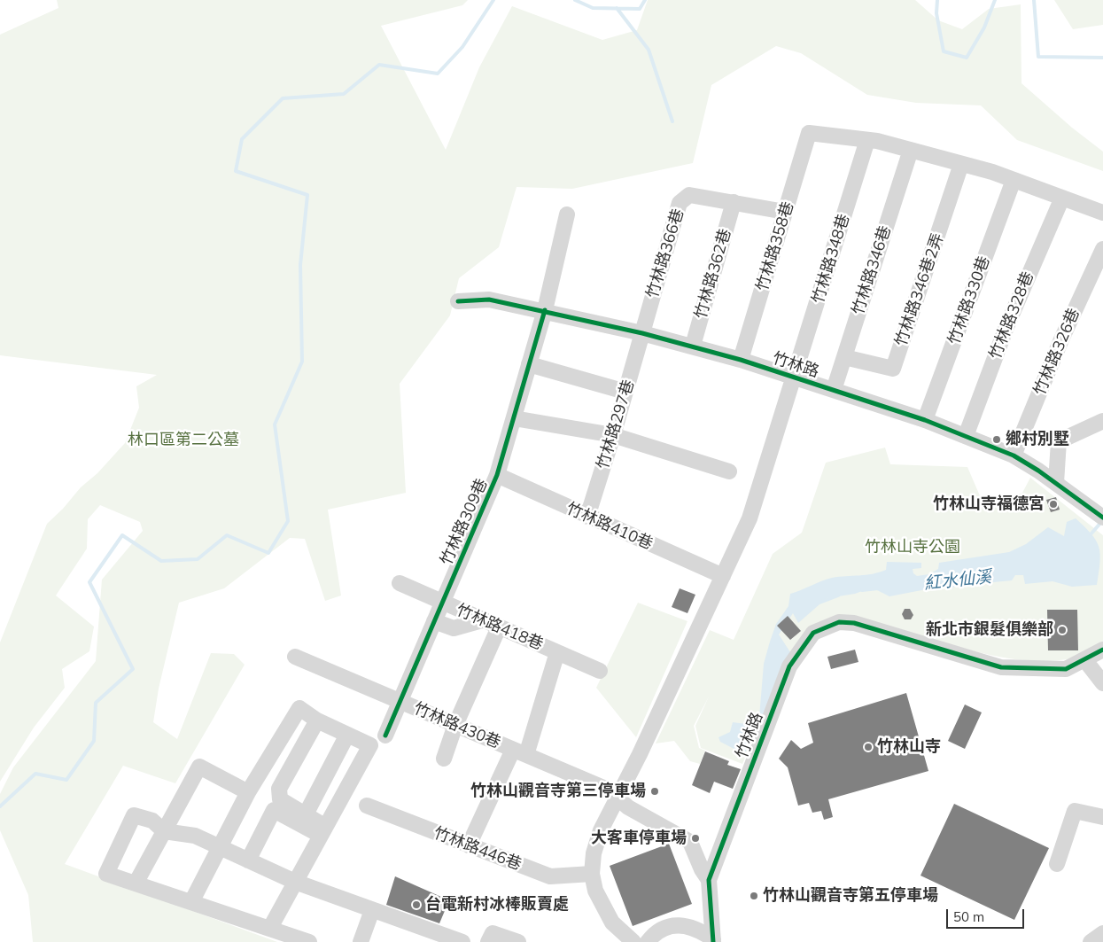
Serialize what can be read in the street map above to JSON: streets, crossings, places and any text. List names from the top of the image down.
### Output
{
  "streets": {
    "street": [
      "竹林路358巷",
      "竹林路366巷",
      "竹林路348巷",
      "竹林路346巷",
      "竹林路362巷",
      "竹林路346巷2弄",
      "竹林路330巷",
      "竹林路328巷",
      "竹林路326巷",
      "竹林路",
      "竹林路297巷",
      "竹林路309巷",
      "竹林路410巷",
      "竹林路418巷",
      "竹林路430巷",
      "竹林路446巷"
    ]
  },
  "crossings": [
    ["竹林路358巷", "竹林路366巷"],
    ["竹林路358巷", "竹林路348巷"],
    ["竹林路358巷", "竹林路"],
    ["竹林路366巷", "竹林路362巷"],
    ["竹林路366巷", "竹林路"],
    ["竹林路366巷", "竹林路297巷"],
    ["竹林路348巷", "竹林路"],
    ["竹林路346巷", "竹林路346巷2弄"],
    ["竹林路346巷", "竹林路"],
    ["竹林路362巷", "竹林路"],
    ["竹林路330巷", "竹林路"],
    ["竹林路328巷", "竹林路"],
    ["竹林路326巷", "竹林路"],
    ["竹林路", "竹林路297巷"],
    ["竹林路", "竹林路309巷"],
    ["竹林路", "竹林路410巷"],
    ["竹林路", "竹林路430巷"],
    ["竹林路", "竹林路446巷"],
    ["竹林路297巷", "竹林路410巷"],
    ["竹林路309巷", "竹林路410巷"],
    ["竹林路309巷", "竹林路418巷"],
    ["竹林路309巷", "竹林路430巷"]
  ],
  "water": ["紅水仙溪"],
  "parks": ["林口區第二公墓", "竹林山寺公園"],
  "places": [
    "鄉村別墅",
    "竹林山寺福德宮",
    "新北市銀髮俱樂部",
    "竹林山寺",
    "竹林山觀音寺第三停車場",
    "大客車停車場",
    "竹林山觀音寺第五停車場",
    "台電新村冰棒販賣處"
  ],
  "scale_bar": "50 m"
}
